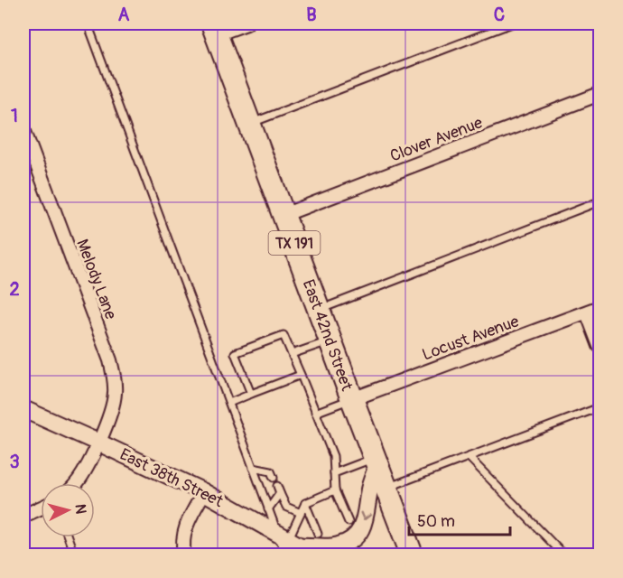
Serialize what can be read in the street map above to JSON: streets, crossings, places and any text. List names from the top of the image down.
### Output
{
  "streets": {
    "highway": ["TX 191", "East 42nd Street"],
    "street": [
      "Clover Avenue",
      "Melody Lane",
      "Locust Avenue",
      "East 38th Street"
    ]
  },
  "crossings": [
    ["Clover Avenue", "East 42nd Street"],
    ["Melody Lane", "East 38th Street"],
    ["East 42nd Street", "Locust Avenue"]
  ],
  "scale_bar": "50 m",
  "north": "right",
  "grid": {
    "columns": ["A", "B", "C"],
    "rows": ["1", "2", "3"]
  }
}
